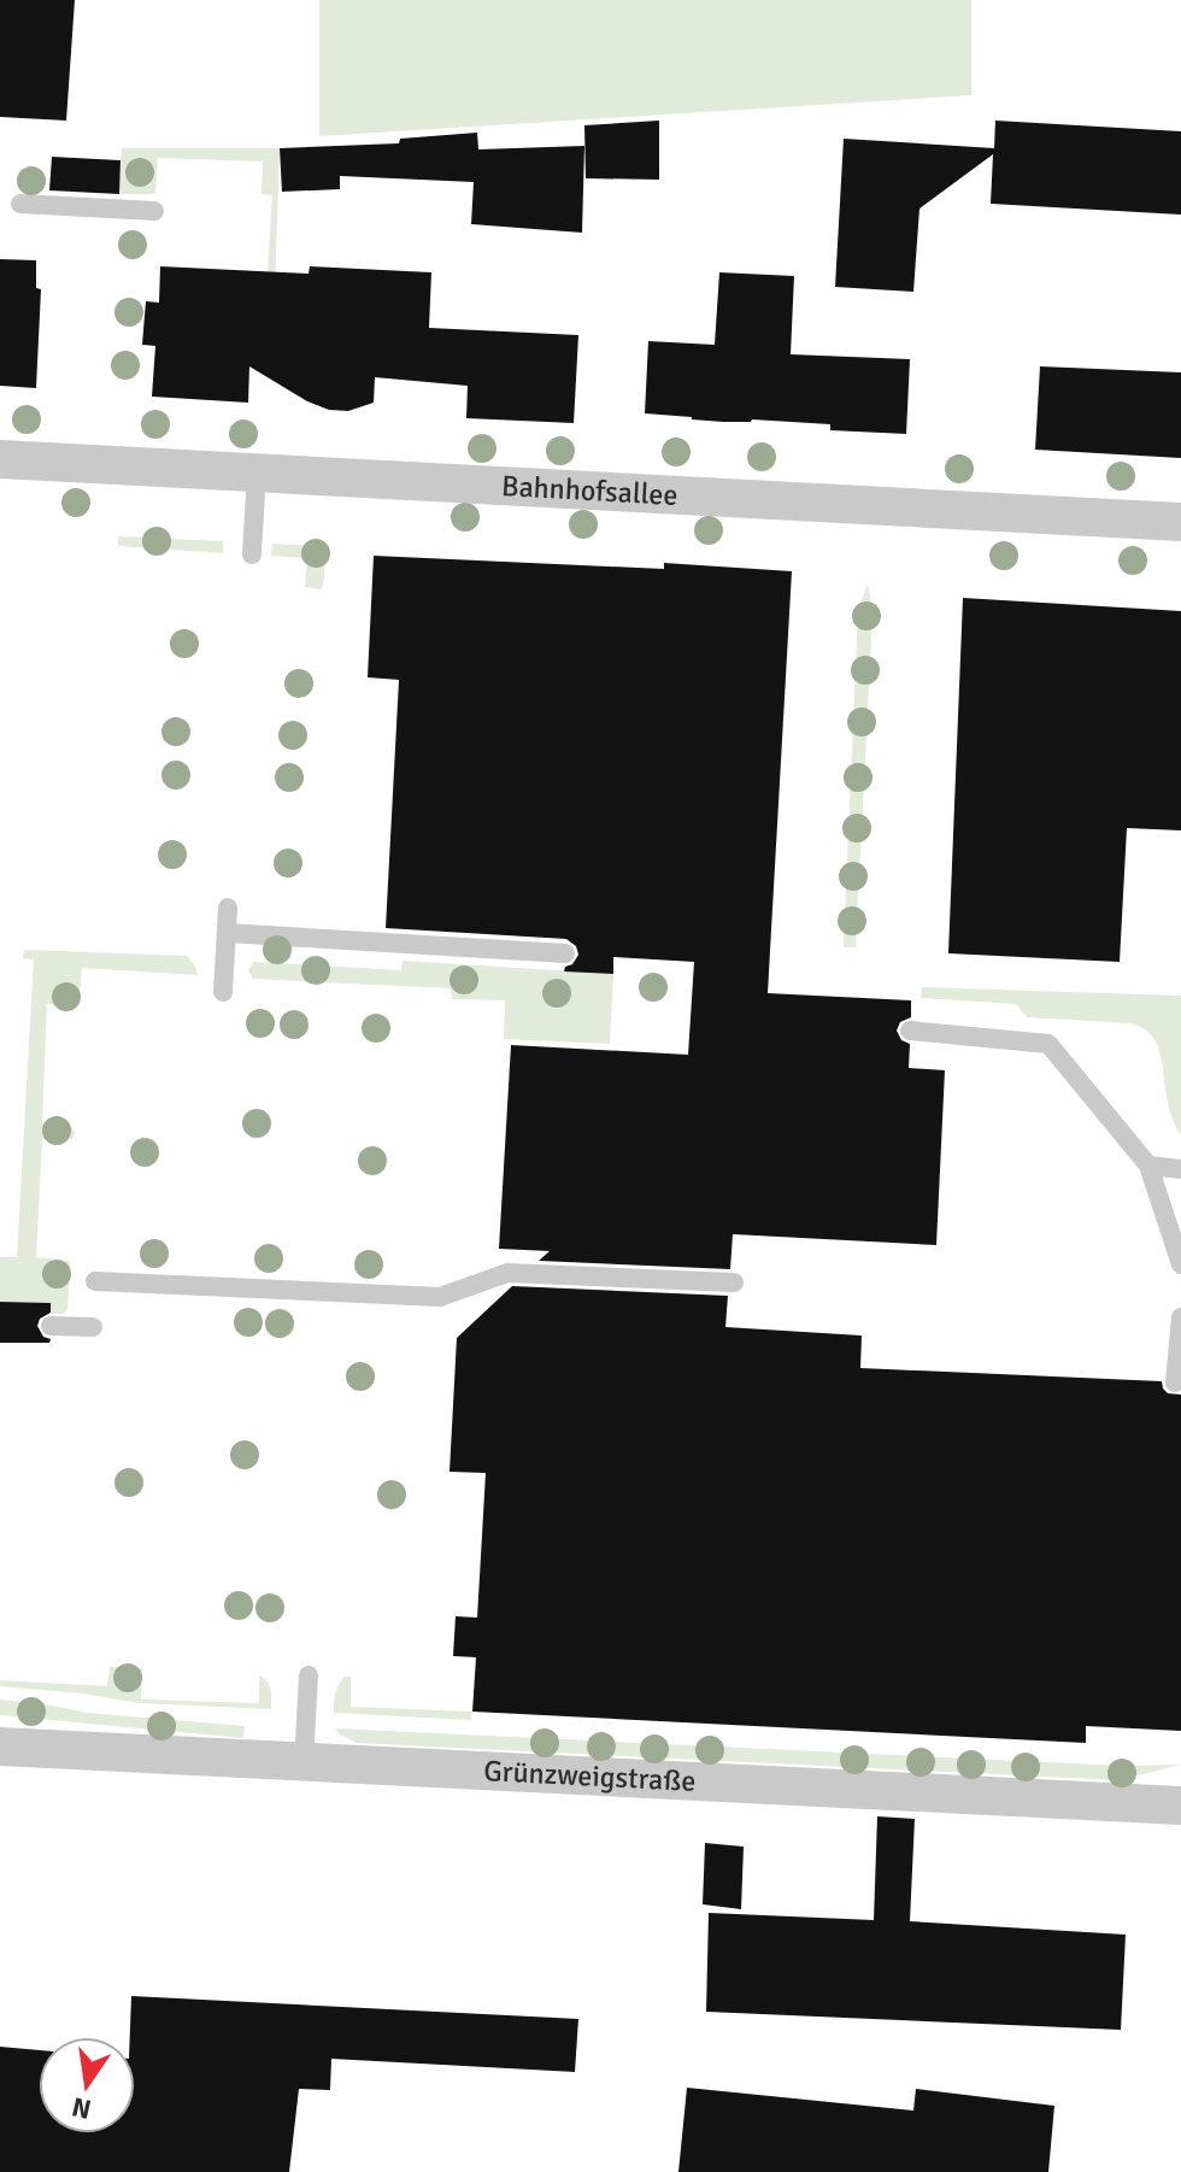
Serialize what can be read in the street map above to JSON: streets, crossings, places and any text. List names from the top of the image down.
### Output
{
  "streets": {
    "street": ["Bahnhofsallee", "Grünzweigstraße"]
  },
  "north": "bottom"
}
